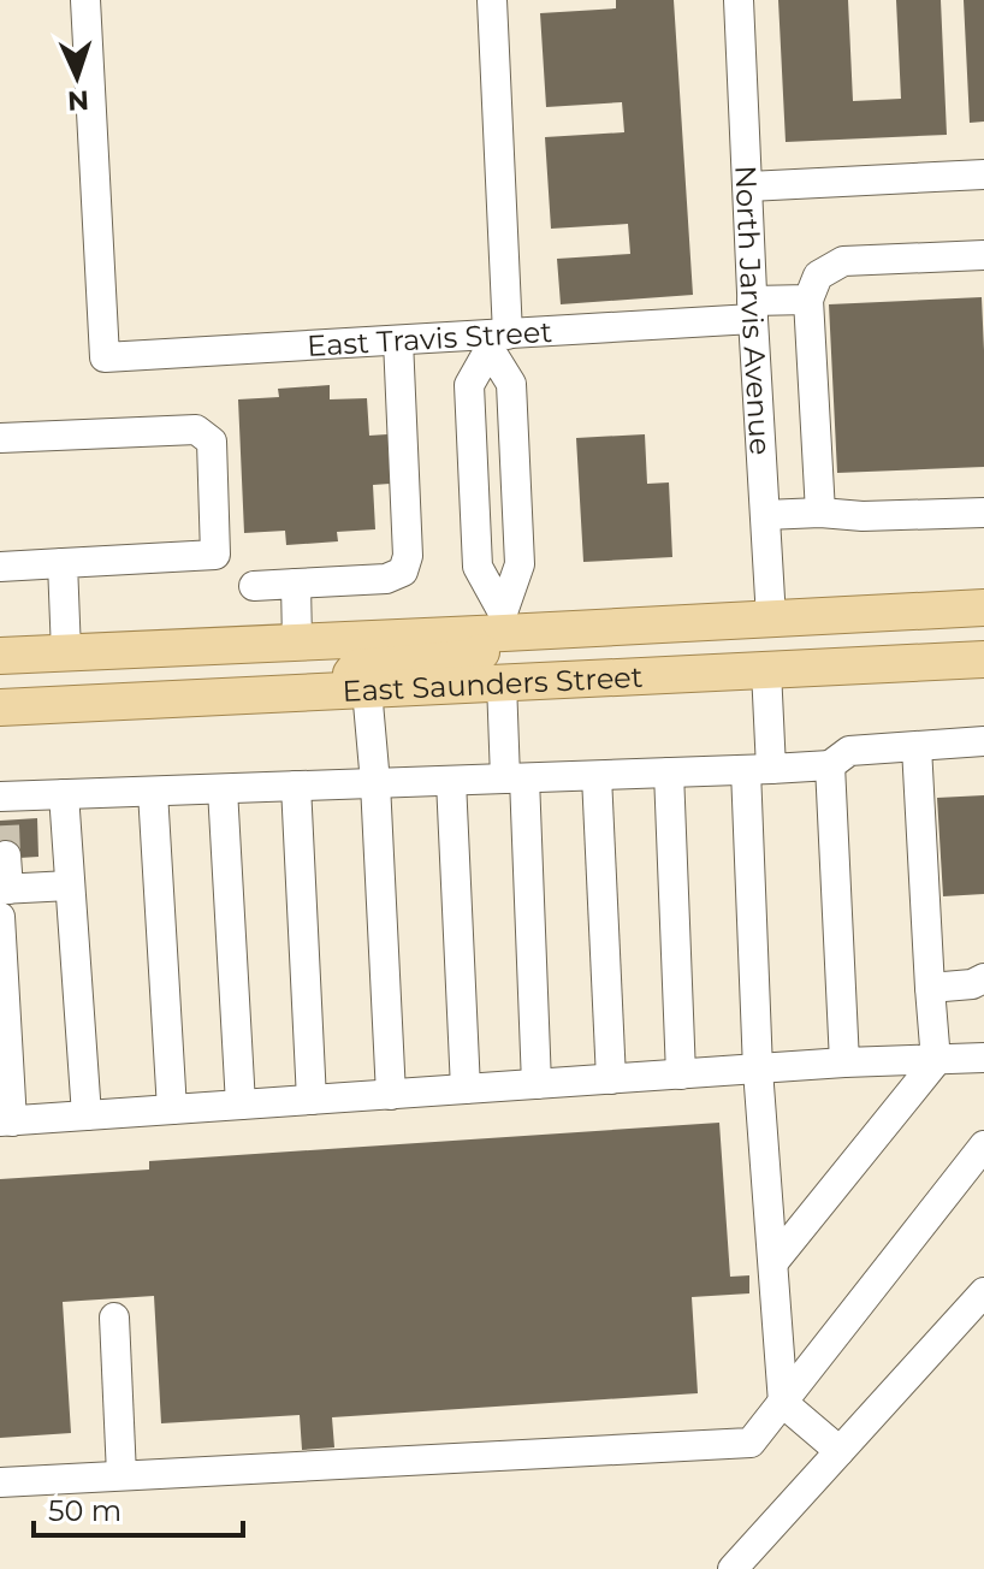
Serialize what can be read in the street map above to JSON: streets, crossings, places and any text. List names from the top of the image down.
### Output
{
  "streets": {
    "main road": ["East Saunders Street"],
    "street": ["North Jarvis Avenue", "East Travis Street"]
  },
  "crossings": [
    ["North Jarvis Avenue", "East Travis Street"],
    ["North Jarvis Avenue", "East Saunders Street"]
  ],
  "scale_bar": "50 m",
  "north": "bottom"
}
